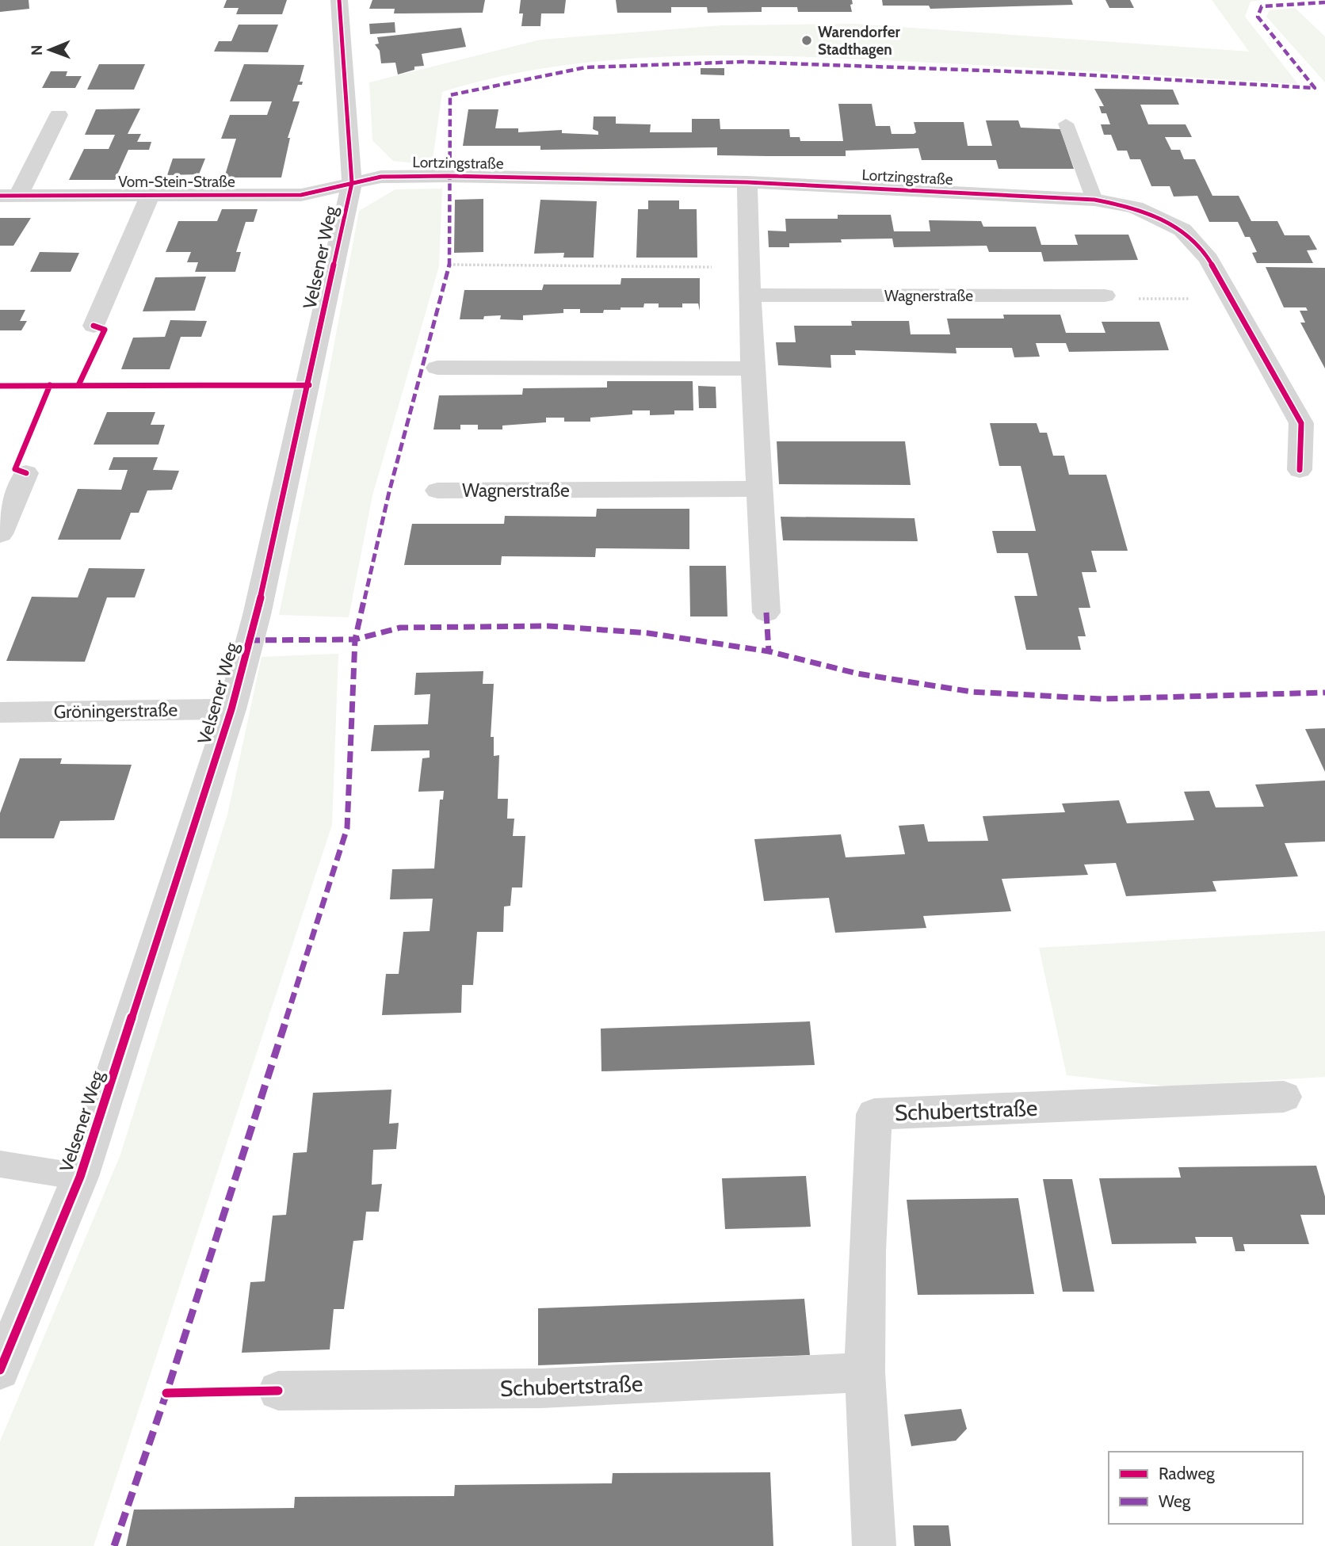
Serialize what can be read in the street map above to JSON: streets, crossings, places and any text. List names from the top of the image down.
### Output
{
  "streets": {
    "street": [
      "Lortzingstraße",
      "Vom-Stein-Straße",
      "Velsener Weg",
      "Wagnerstraße",
      "Gröningerstraße",
      "Schubertstraße"
    ]
  },
  "crossings": [
    ["Lortzingstraße", "Vom-Stein-Straße"],
    ["Lortzingstraße", "Velsener Weg"],
    ["Vom-Stein-Straße", "Velsener Weg"],
    ["Velsener Weg", "Gröningerstraße"]
  ],
  "places": ["Warendorfer Stadthagen"],
  "legend": ["Radweg", "Weg"],
  "north": "left"
}
